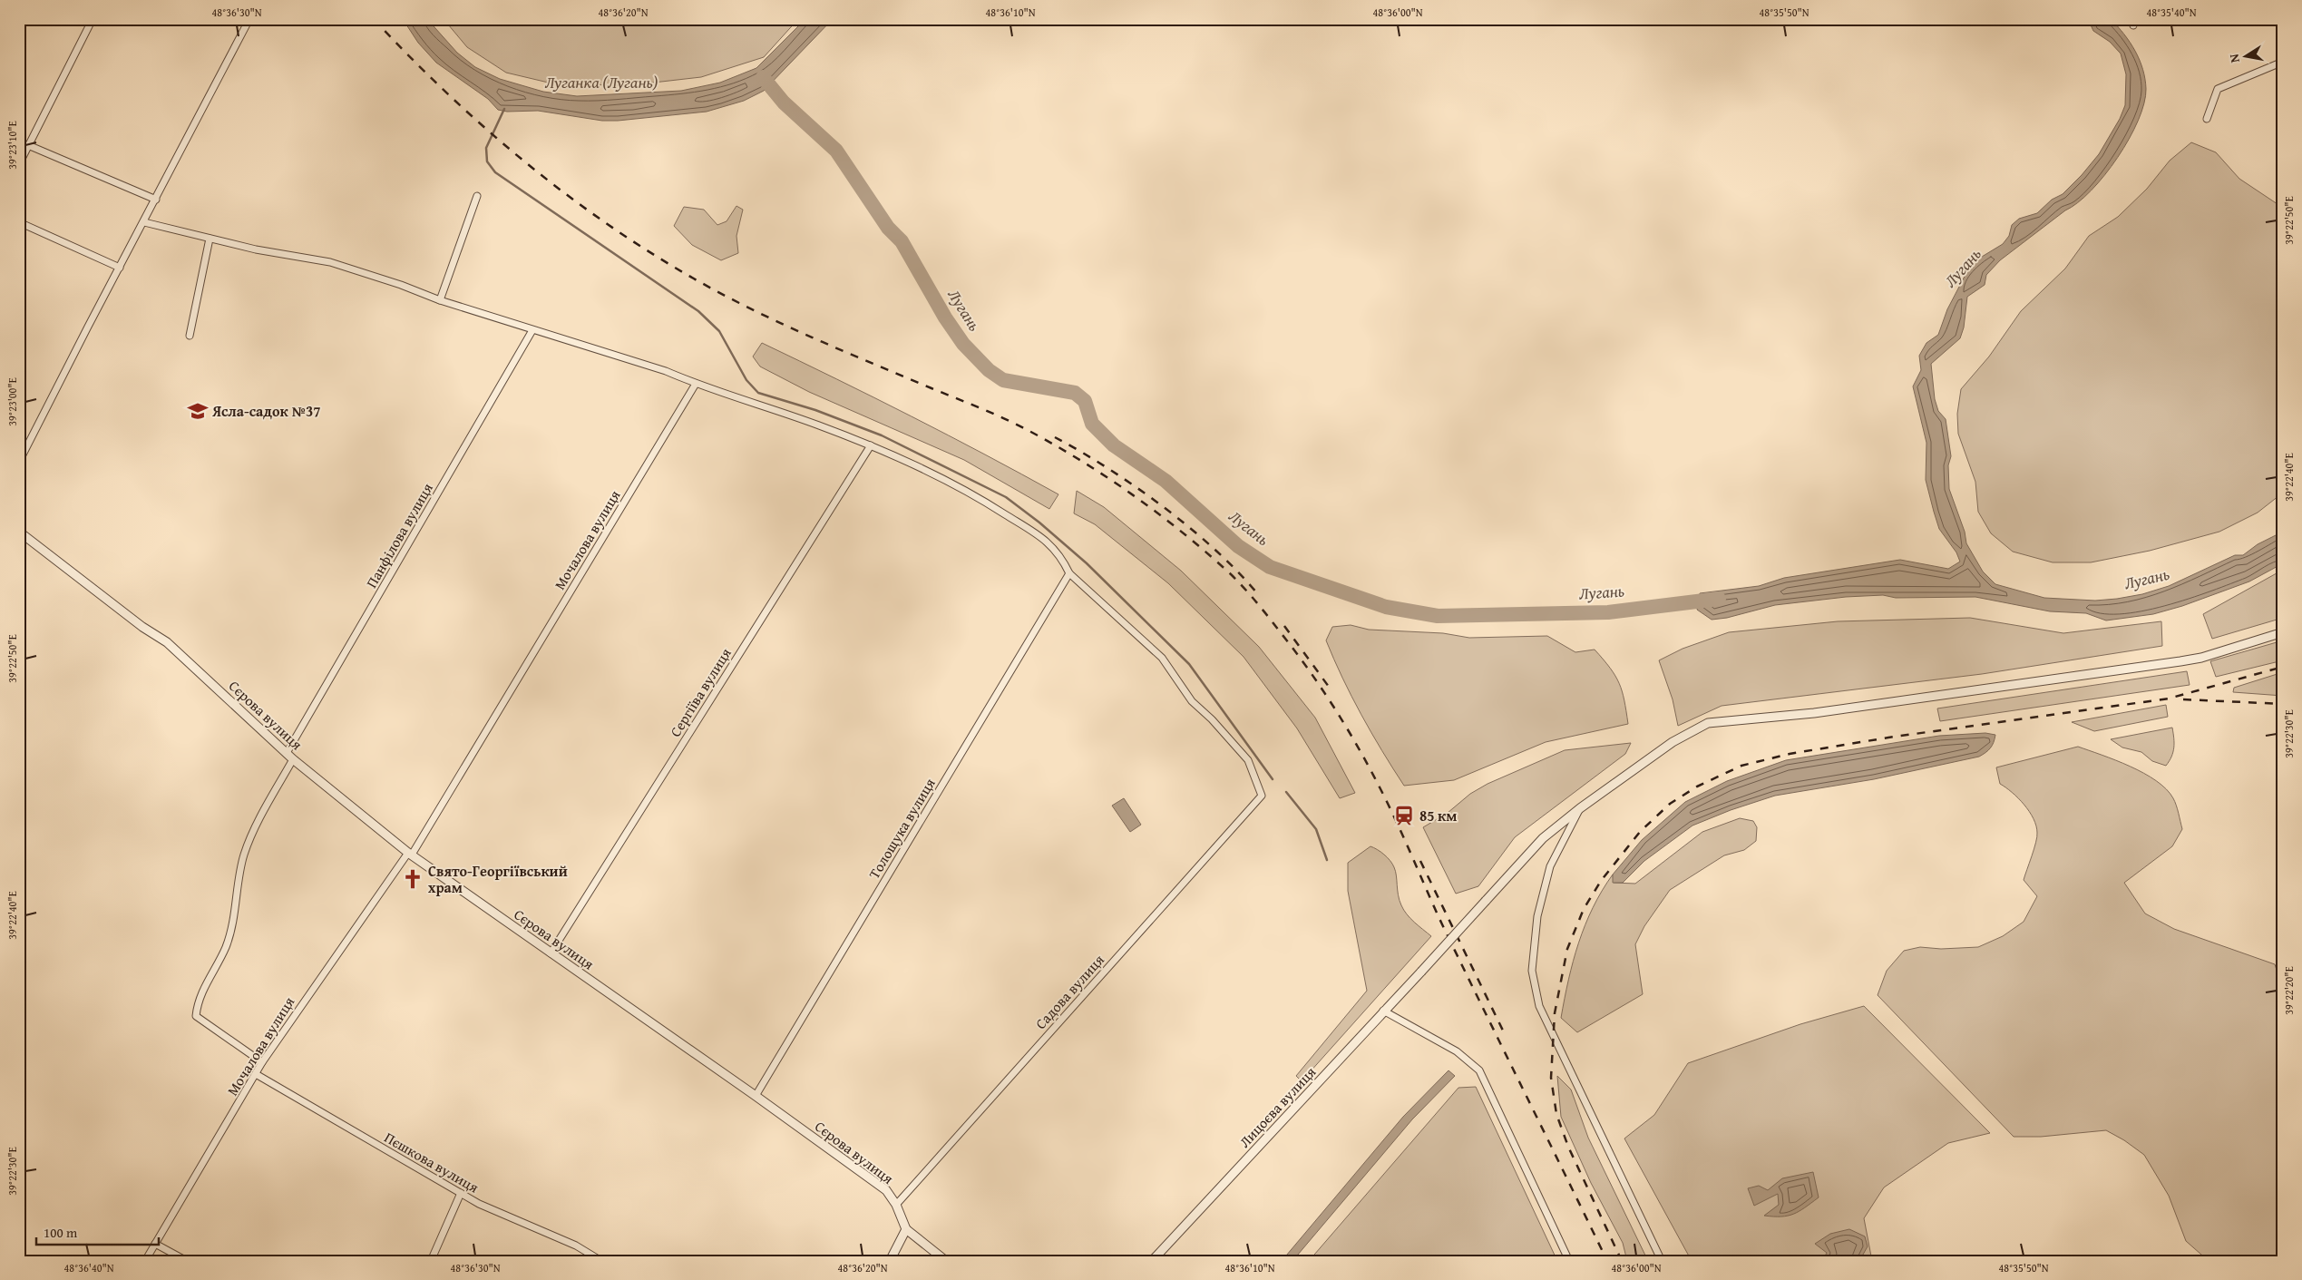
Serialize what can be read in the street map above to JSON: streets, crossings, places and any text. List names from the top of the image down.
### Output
{
  "streets": {
    "street": [
      "Панфілова вулиця",
      "Мочалова вулиця",
      "Сергіїва вулиця",
      "Сєрова вулиця",
      "Толощука вулиця",
      "Садова вулиця",
      "Лицоєва вулиця",
      "Пєшкова вулиця"
    ]
  },
  "crossings": [
    ["Панфілова вулиця", "Мочалова вулиця"],
    ["Панфілова вулиця", "Сєрова вулиця"],
    ["Мочалова вулиця", "Сєрова вулиця"],
    ["Мочалова вулиця", "Пєшкова вулиця"],
    ["Сергіїва вулиця", "Сєрова вулиця"],
    ["Сєрова вулиця", "Толощука вулиця"],
    ["Сєрова вулиця", "Садова вулиця"],
    ["Толощука вулиця", "Садова вулиця"]
  ],
  "water": ["Луганка (Лугань)", "Лугань"],
  "places": {
    "school or university": ["Ясла-садок №37"],
    "station": ["85 км"],
    "church": ["Свято-Георгіївський храм"]
  },
  "scale_bar": "100 m",
  "north": "left",
  "coordinates": [
    "48°36'30\"N",
    "48°36'20\"N",
    "48°36'10\"N",
    "48°36'00\"N",
    "48°35'50\"N",
    "48°35'40\"N",
    "39°23'10\"E",
    "39°22'50\"E",
    "39°23'00\"E",
    "39°22'40\"E",
    "39°22'30\"E",
    "39°22'20\"E",
    "48°36'40\"N"
  ]
}
